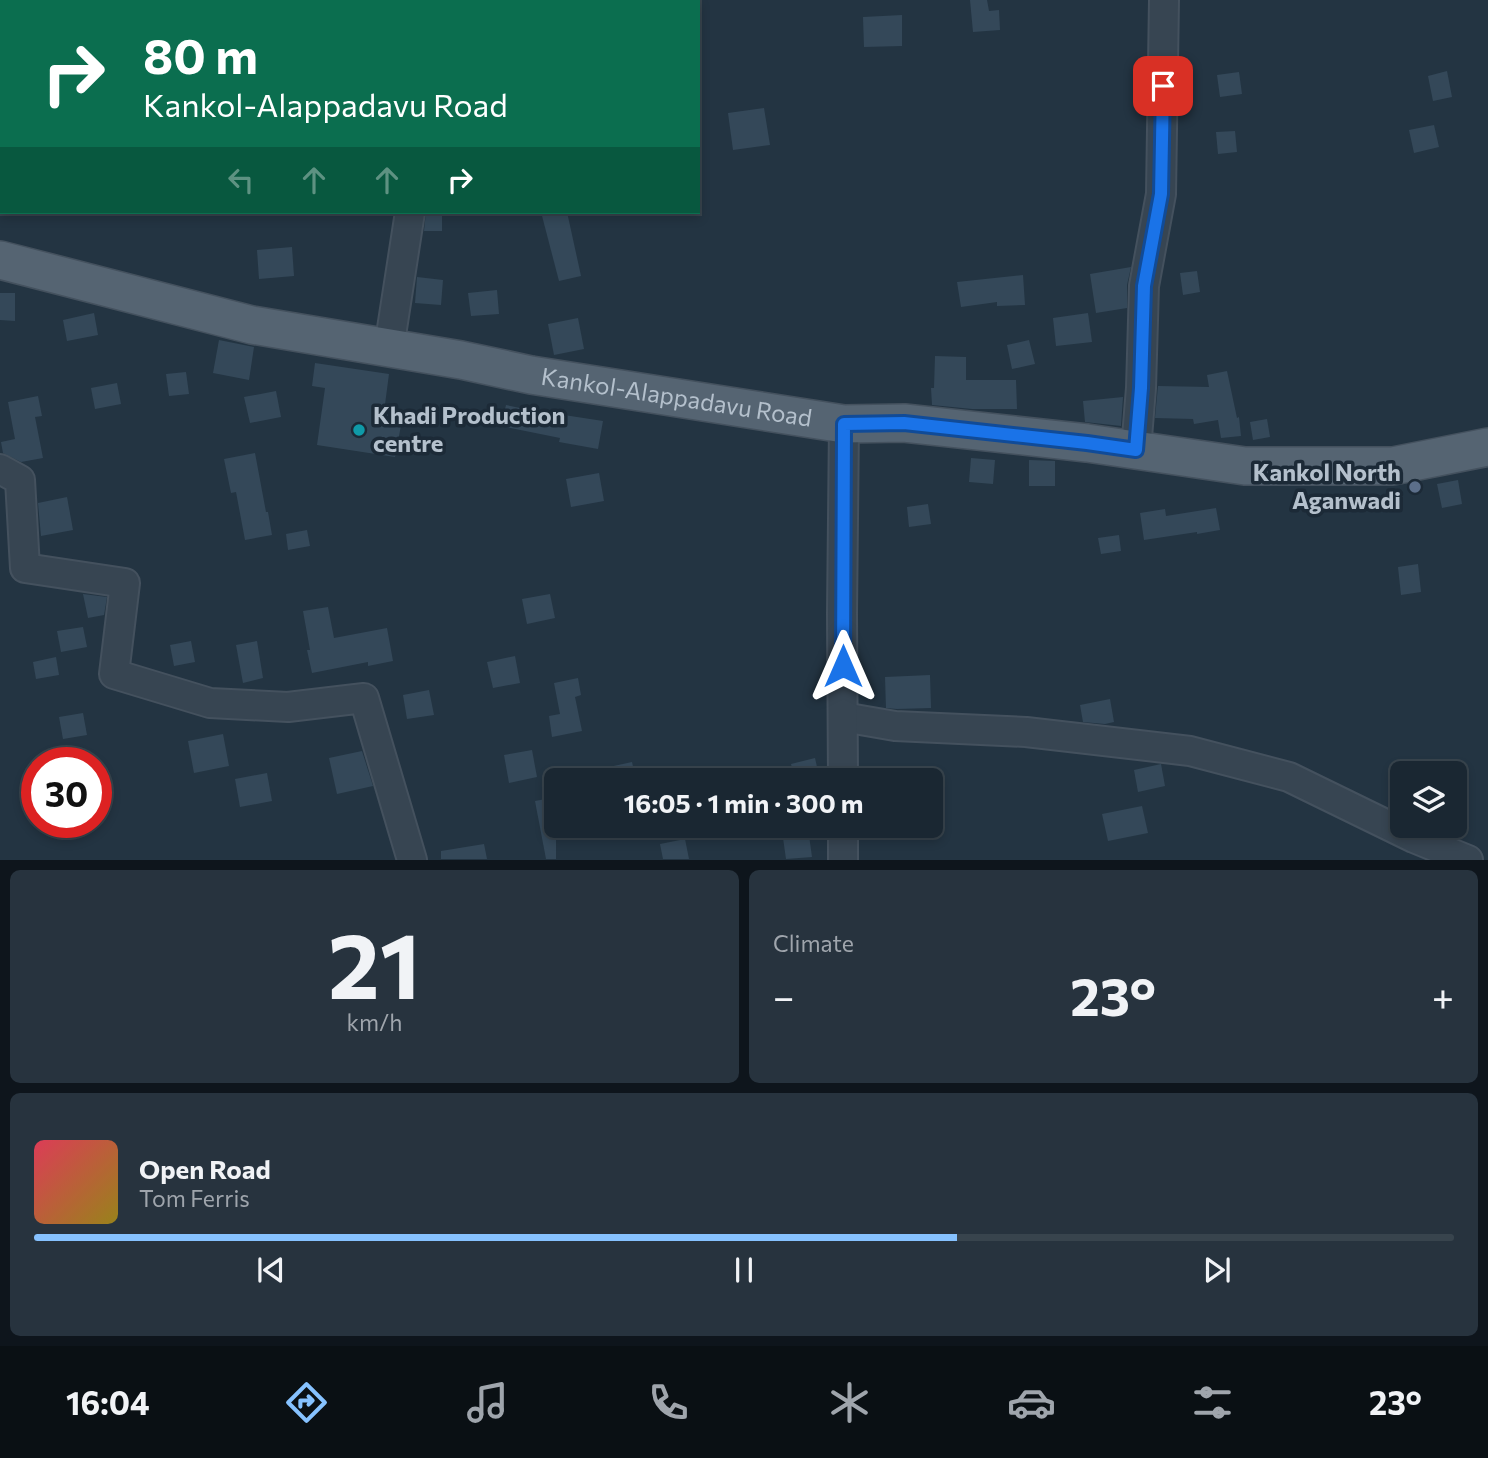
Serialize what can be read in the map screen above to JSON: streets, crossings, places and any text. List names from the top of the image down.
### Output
{
  "streets": {
    "main road": ["Kankol-Alappadavu Road"]
  },
  "places": ["Khadi Production centre", "Kankol North Aganwadi"],
  "page": {
    "turn": ["80 m", "Kankol-Alappadavu Road"],
    "limit": "30",
    "trip": "16:05 · 1 min · 300 m",
    "tile": [
      ["21", "km/h"],
      "Climate"
    ],
    "heat": ["−", "23°", "+"],
    "song": ["Open Road", "Tom Ferris"],
    "tabs": ["16:04", "23°"]
  }
}
